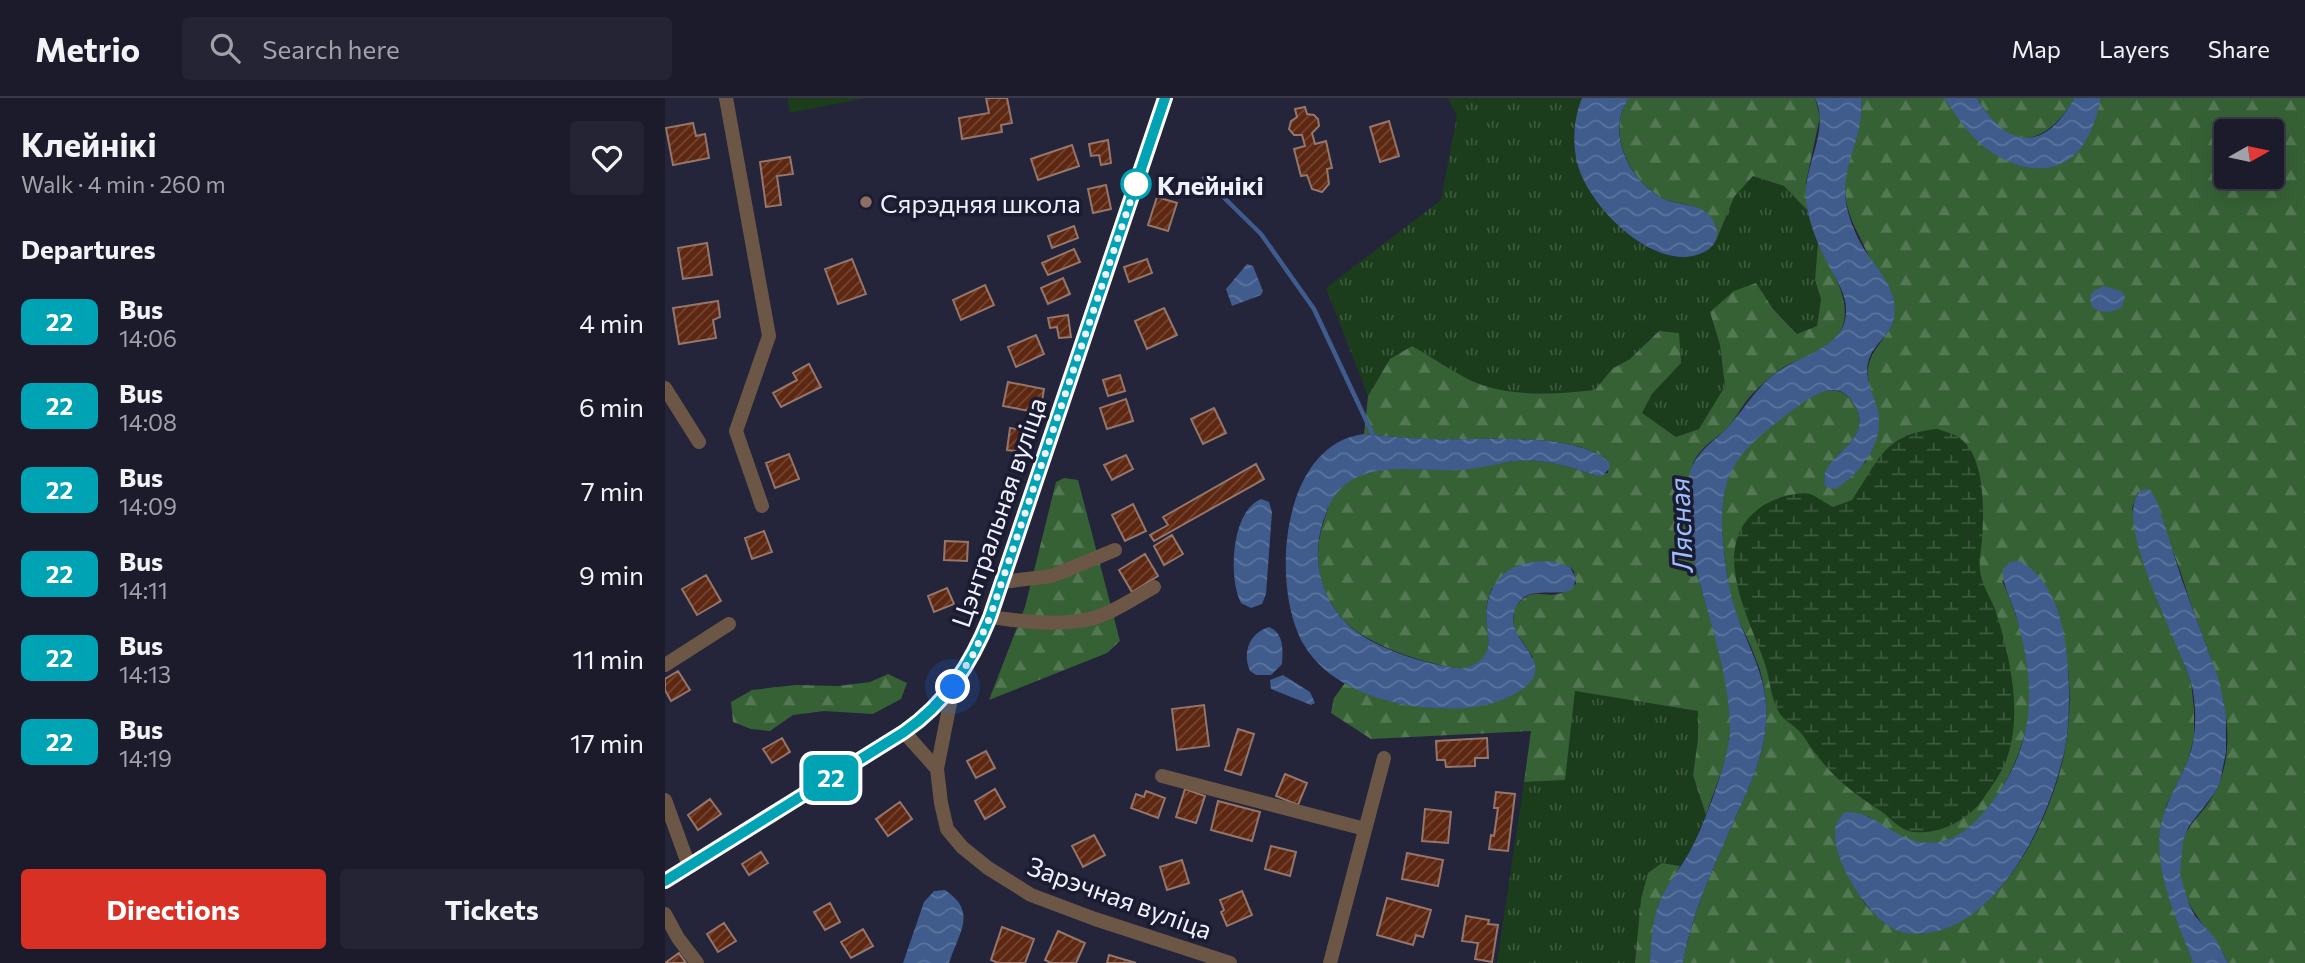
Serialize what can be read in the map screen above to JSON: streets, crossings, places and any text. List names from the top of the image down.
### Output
{
  "streets": {
    "street": ["Цэнтральная вуліца", "Зарэчная вуліца"]
  },
  "crossings": [
    ["Цэнтральная вуліца", "Зарэчная вуліца"]
  ],
  "water": ["Лясная"],
  "places": ["Клейнікі", "Сярэдняя школа"],
  "lines": ["bus line 22"],
  "north": "right",
  "page": {
    "header": "Metrio",
    "search": "Search here",
    "nav": ["Map", "Layers", "Share"],
    "heading": [
      ["Клейнікі", "Walk · 4 min · 260 m"],
      "Departures"
    ],
    "on_map": "22",
    "list": [
      {
        "mark": "22",
        "name": "Bus",
        "note": "14:06",
        "value": "4 min"
      },
      {
        "mark": "22",
        "name": "Bus",
        "note": "14:08",
        "value": "6 min"
      },
      {
        "mark": "22",
        "name": "Bus",
        "note": "14:09",
        "value": "7 min"
      },
      {
        "mark": "22",
        "name": "Bus",
        "note": "14:11",
        "value": "9 min"
      },
      {
        "mark": "22",
        "name": "Bus",
        "note": "14:13",
        "value": "11 min"
      },
      {
        "mark": "22",
        "name": "Bus",
        "note": "14:19",
        "value": "17 min"
      }
    ],
    "buttons": ["Directions", "Tickets"]
  }
}
